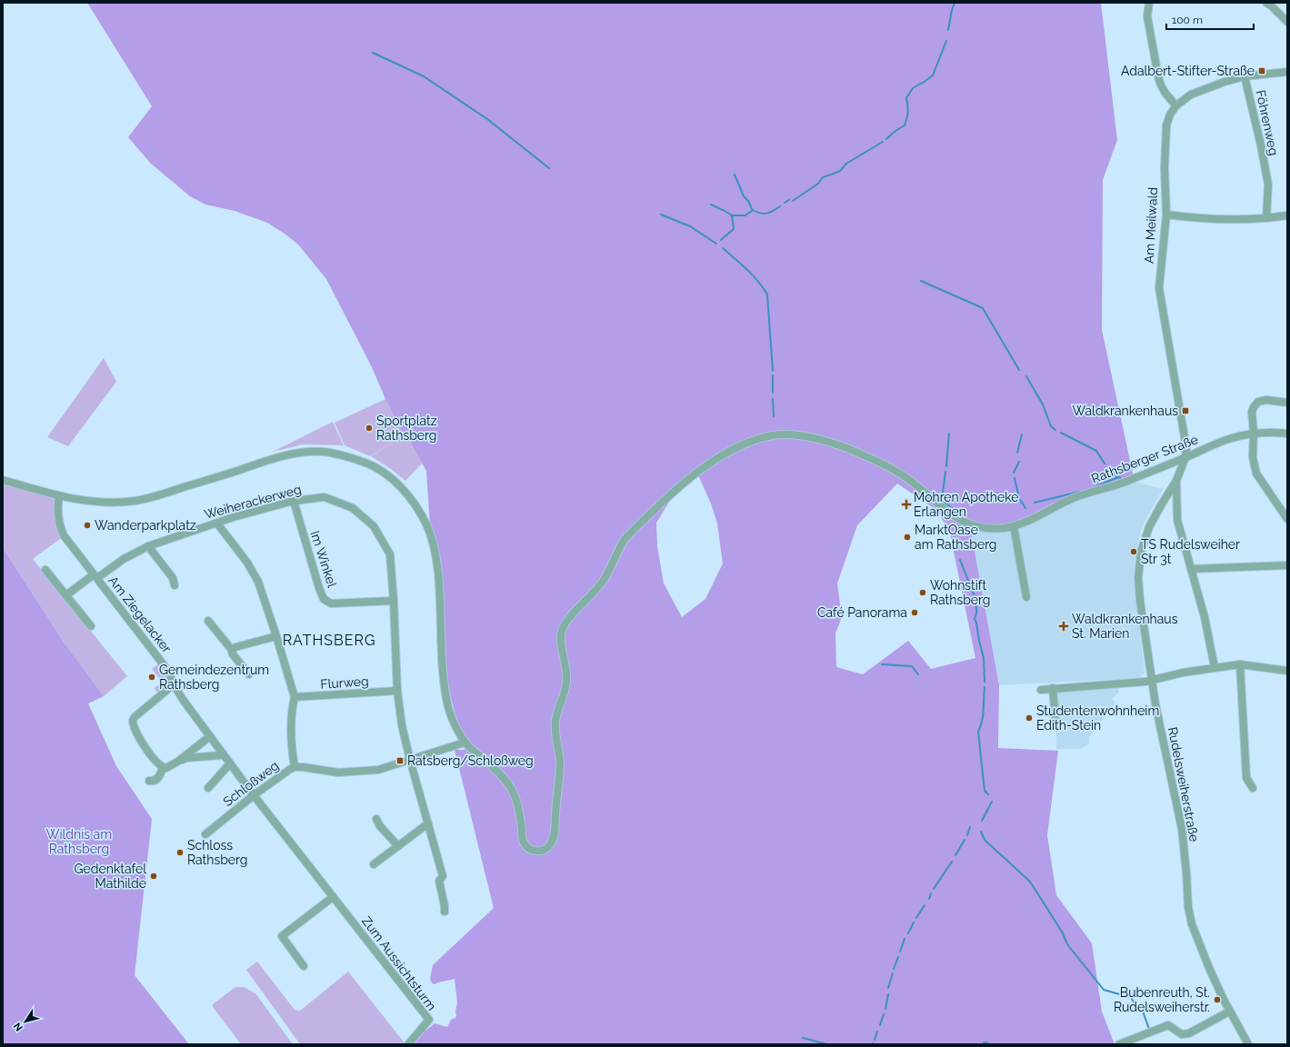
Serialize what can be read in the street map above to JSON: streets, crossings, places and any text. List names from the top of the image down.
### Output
{
  "streets": {
    "street": [
      "Föhrenweg",
      "Am Meilwald",
      "Rathsberger Straße",
      "Weiherackerweg",
      "Im Winkel",
      "Am Ziegelacker",
      "Flurweg",
      "Schloßweg",
      "Rudelsweiherstraße",
      "Zum Aussichtsturm"
    ]
  },
  "crossings": [
    ["Am Meilwald", "Rathsberger Straße"],
    ["Am Meilwald", "Rudelsweiherstraße"],
    ["Rathsberger Straße", "Am Ziegelacker"],
    ["Rathsberger Straße", "Schloßweg"],
    ["Rathsberger Straße", "Rudelsweiherstraße"],
    ["Weiherackerweg", "Im Winkel"],
    ["Weiherackerweg", "Am Ziegelacker"],
    ["Weiherackerweg", "Flurweg"],
    ["Weiherackerweg", "Schloßweg"],
    ["Am Ziegelacker", "Schloßweg"],
    ["Am Ziegelacker", "Zum Aussichtsturm"],
    ["Schloßweg", "Zum Aussichtsturm"]
  ],
  "districts": ["RATHSBERG"],
  "parks": ["Wildnis am Rathsberg"],
  "places": {
    "transit": ["Adalbert-Stifter-Straße", "Waldkrankenhaus", "Ratsberg/Schloßweg"],
    "other": [
      "Sportplatz Rathsberg",
      "Wanderparkplatz",
      "MarktOase am Rathsberg",
      "TS Rudelsweiher Str 3t",
      "Wohnstift Rathsberg",
      "Café Panorama",
      "Gemeindezentrum Rathsberg",
      "Studentenwohnheim Edith-Stein",
      "Schloss Rathsberg",
      "Gedenktafel Mathilde",
      "Bubenreuth, St. Rudelsweiherstr."
    ],
    "health": ["Mohren Apotheke Erlangen", "Waldkrankenhaus St. Marien"]
  },
  "scale_bar": "100 m",
  "north": "bottom left"
}
